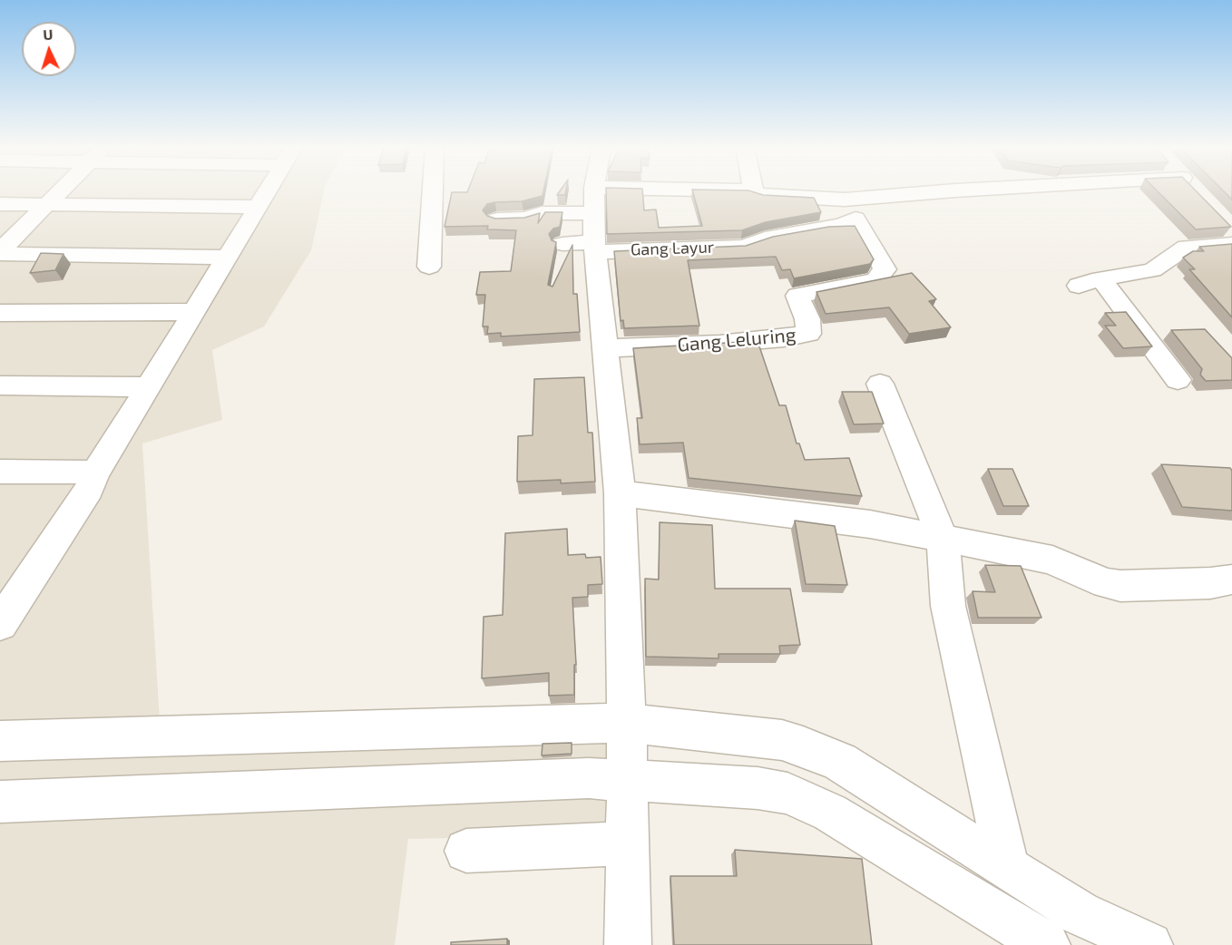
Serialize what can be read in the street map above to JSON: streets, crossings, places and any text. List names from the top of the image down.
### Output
{
  "streets": {
    "street": ["Gang Layur", "Gang Leluring"]
  },
  "crossings": [
    ["Gang Layur", "Gang Leluring"]
  ],
  "north": "top"
}
